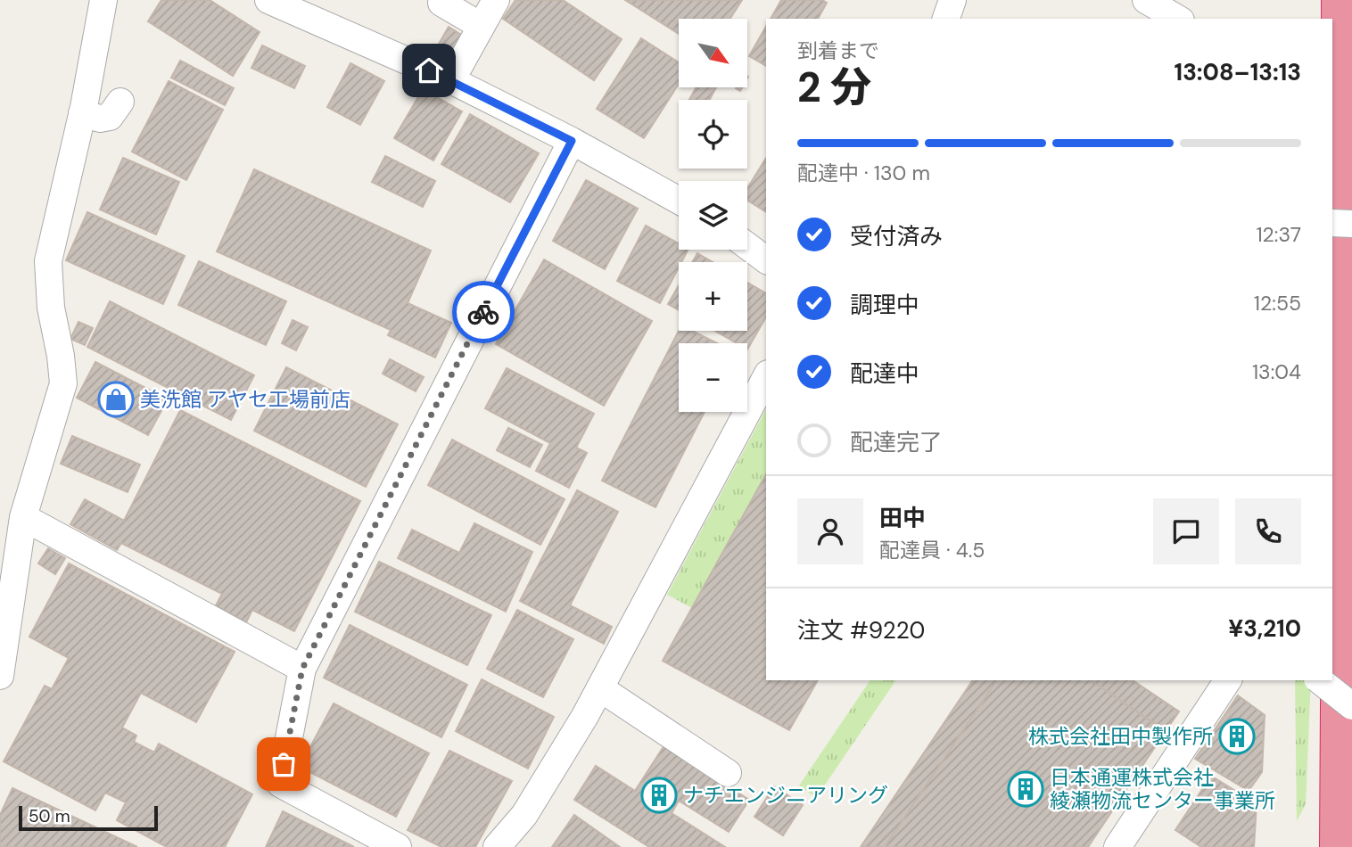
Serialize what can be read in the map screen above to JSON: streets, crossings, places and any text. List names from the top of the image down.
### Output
{
  "places": {
    "shop": ["美洗館 アヤセ工場前店"],
    "building": ["株式会社田中製作所", "日本通運株式会社 綾瀬物流センター事業所", "ナチエンジニアリング"]
  },
  "scale_bar": "50 m",
  "north": "bottom right",
  "page": {
    "map_buttons": ["+", "−"],
    "heading": ["2 分", "到着まで", "13:08–13:13"],
    "panel": [
      "田中",
      "配達員 · 4.5",
      "注文 #9220",
      "¥3,210"
    ],
    "bar": "配達中 · 130 m",
    "list": [
      ["受付済み", "12:37"],
      ["調理中", "12:55"],
      ["配達中", "13:04"],
      "配達完了"
    ],
    "scale": "50 m"
  }
}
